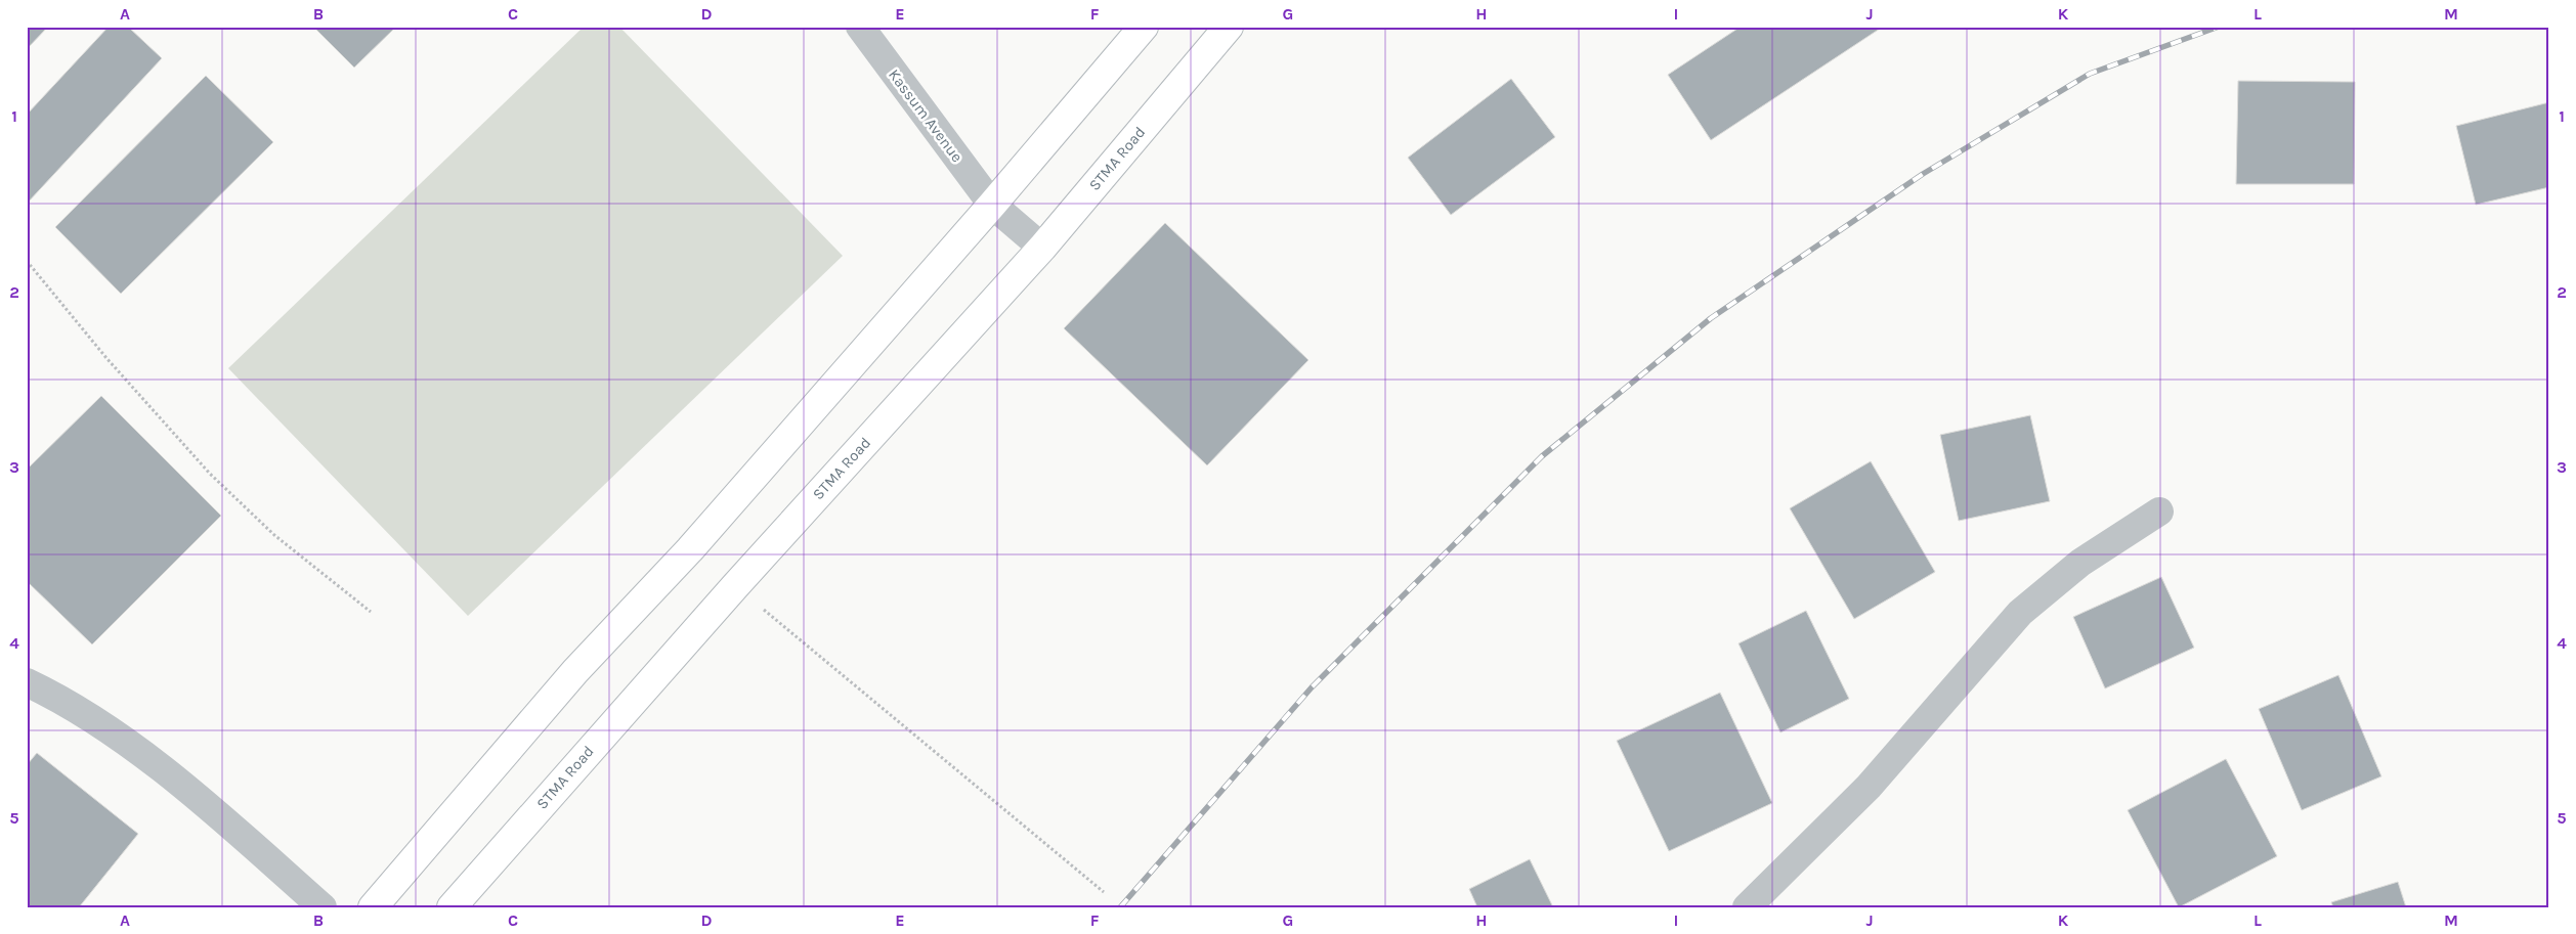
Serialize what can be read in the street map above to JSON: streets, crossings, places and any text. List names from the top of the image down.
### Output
{
  "streets": {
    "main road": ["STMA Road"],
    "street": ["Kassum Avenue"]
  },
  "crossings": [
    ["Kassum Avenue", "STMA Road"]
  ],
  "grid": {
    "columns": [
      "A",
      "B",
      "C",
      "D",
      "E",
      "F",
      "G",
      "H",
      "I",
      "J",
      "K",
      "L",
      "M"
    ],
    "rows": [
      "1",
      "2",
      "3",
      "4",
      "5"
    ]
  }
}
